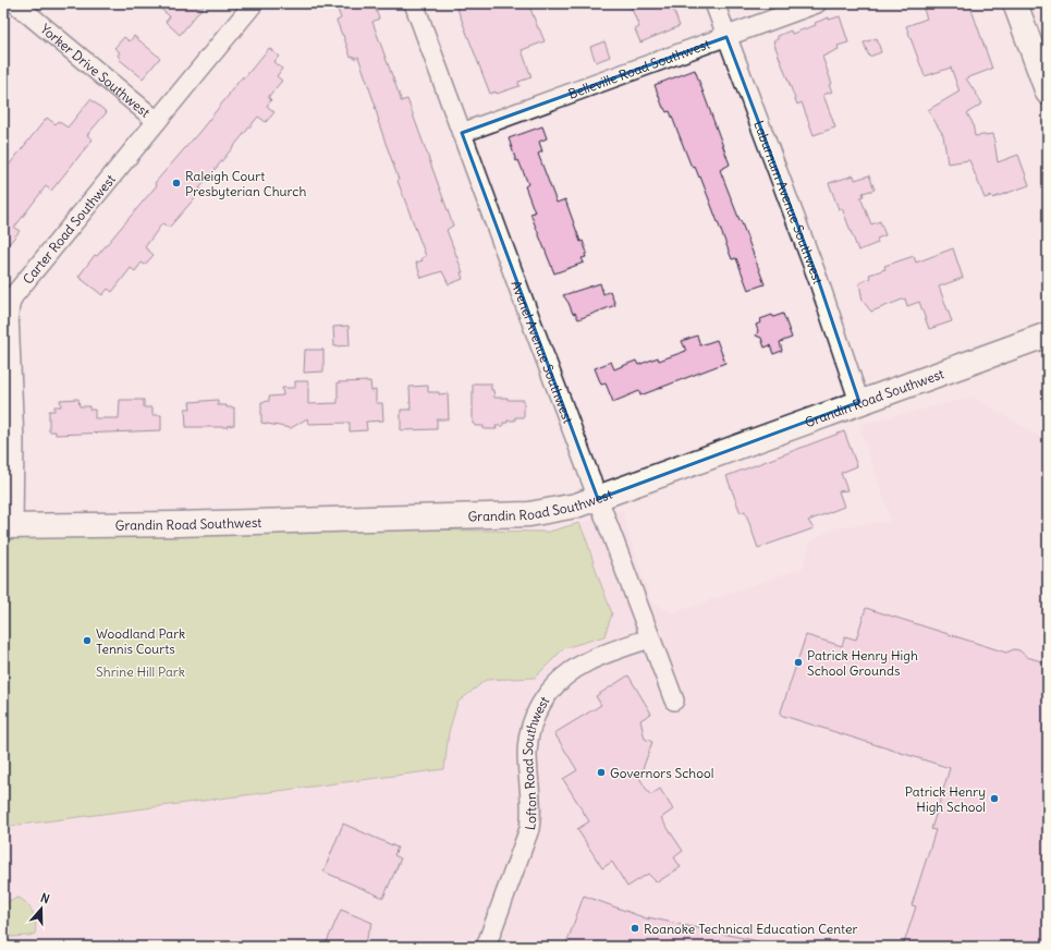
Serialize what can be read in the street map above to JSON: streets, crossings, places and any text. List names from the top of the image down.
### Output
{
  "streets": {
    "street": [
      "Belleville Road Southwest",
      "Yorker Drive Southwest",
      "Laburnum Avenue Southwest",
      "Carter Road Southwest",
      "Avenel Avenue Southwest",
      "Grandin Road Southwest",
      "Lofton Road Southwest"
    ]
  },
  "crossings": [
    ["Belleville Road Southwest", "Laburnum Avenue Southwest"],
    ["Belleville Road Southwest", "Avenel Avenue Southwest"],
    ["Yorker Drive Southwest", "Carter Road Southwest"],
    ["Laburnum Avenue Southwest", "Grandin Road Southwest"],
    ["Carter Road Southwest", "Grandin Road Southwest"],
    ["Avenel Avenue Southwest", "Grandin Road Southwest"],
    ["Avenel Avenue Southwest", "Lofton Road Southwest"]
  ],
  "parks": ["Shrine Hill Park"],
  "places": [
    "Raleigh Court Presbyterian Church",
    "Woodland Park Tennis Courts",
    "Patrick Henry High School Grounds",
    "Governors School",
    "Patrick Henry High School",
    "Roanoke Technical Education Center"
  ],
  "north": "top"
}
